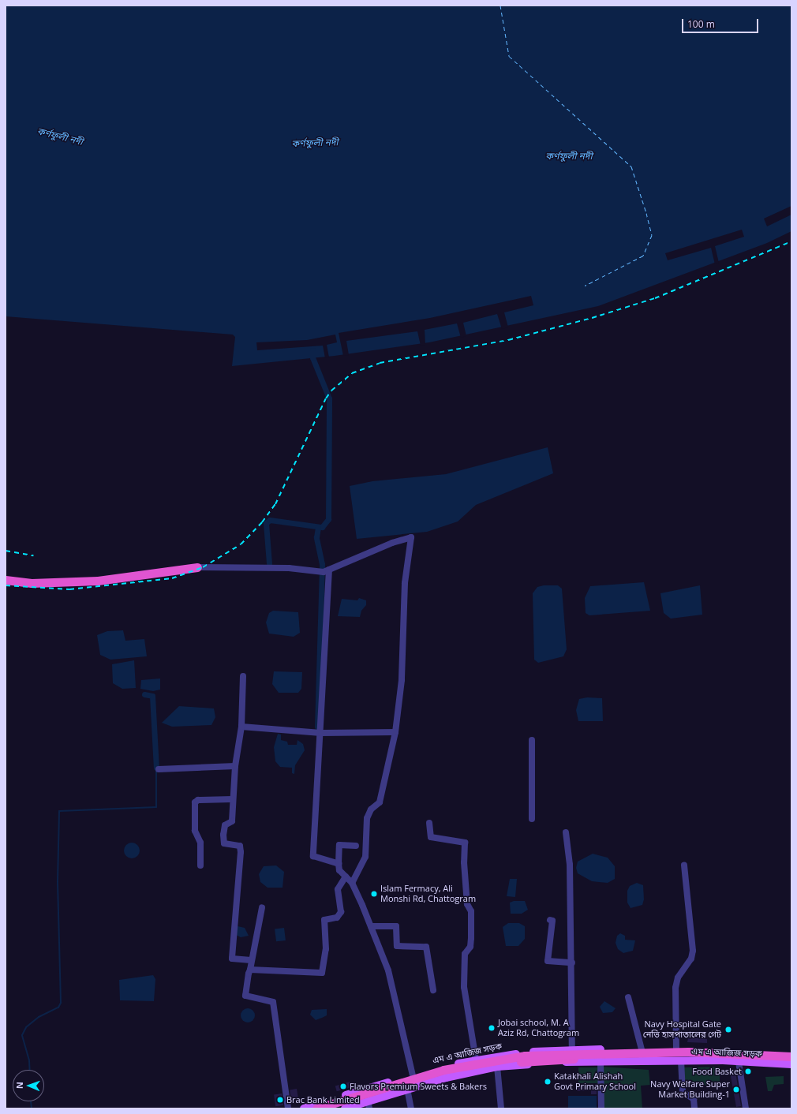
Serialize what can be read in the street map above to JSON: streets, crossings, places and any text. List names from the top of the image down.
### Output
{
  "streets": {
    "main road": ["এম এ আজিজ সড়ক"]
  },
  "water": ["কর্ণফুলী নদী"],
  "places": [
    "Islam Fermacy, Ali Monshi Rd, Chattogram",
    "Jobai school, M. A Aziz Rd, Chattogram",
    "Navy Hospital Gate নেভি হাসপাতালের গেট",
    "Food Basket",
    "Katakhali Alishah Govt Primary School",
    "Flavors Premium Sweets & Bakers",
    "Navy Welfare Super Market Building-1",
    "Brac Bank Limited"
  ],
  "scale_bar": "100 m",
  "north": "left"
}
